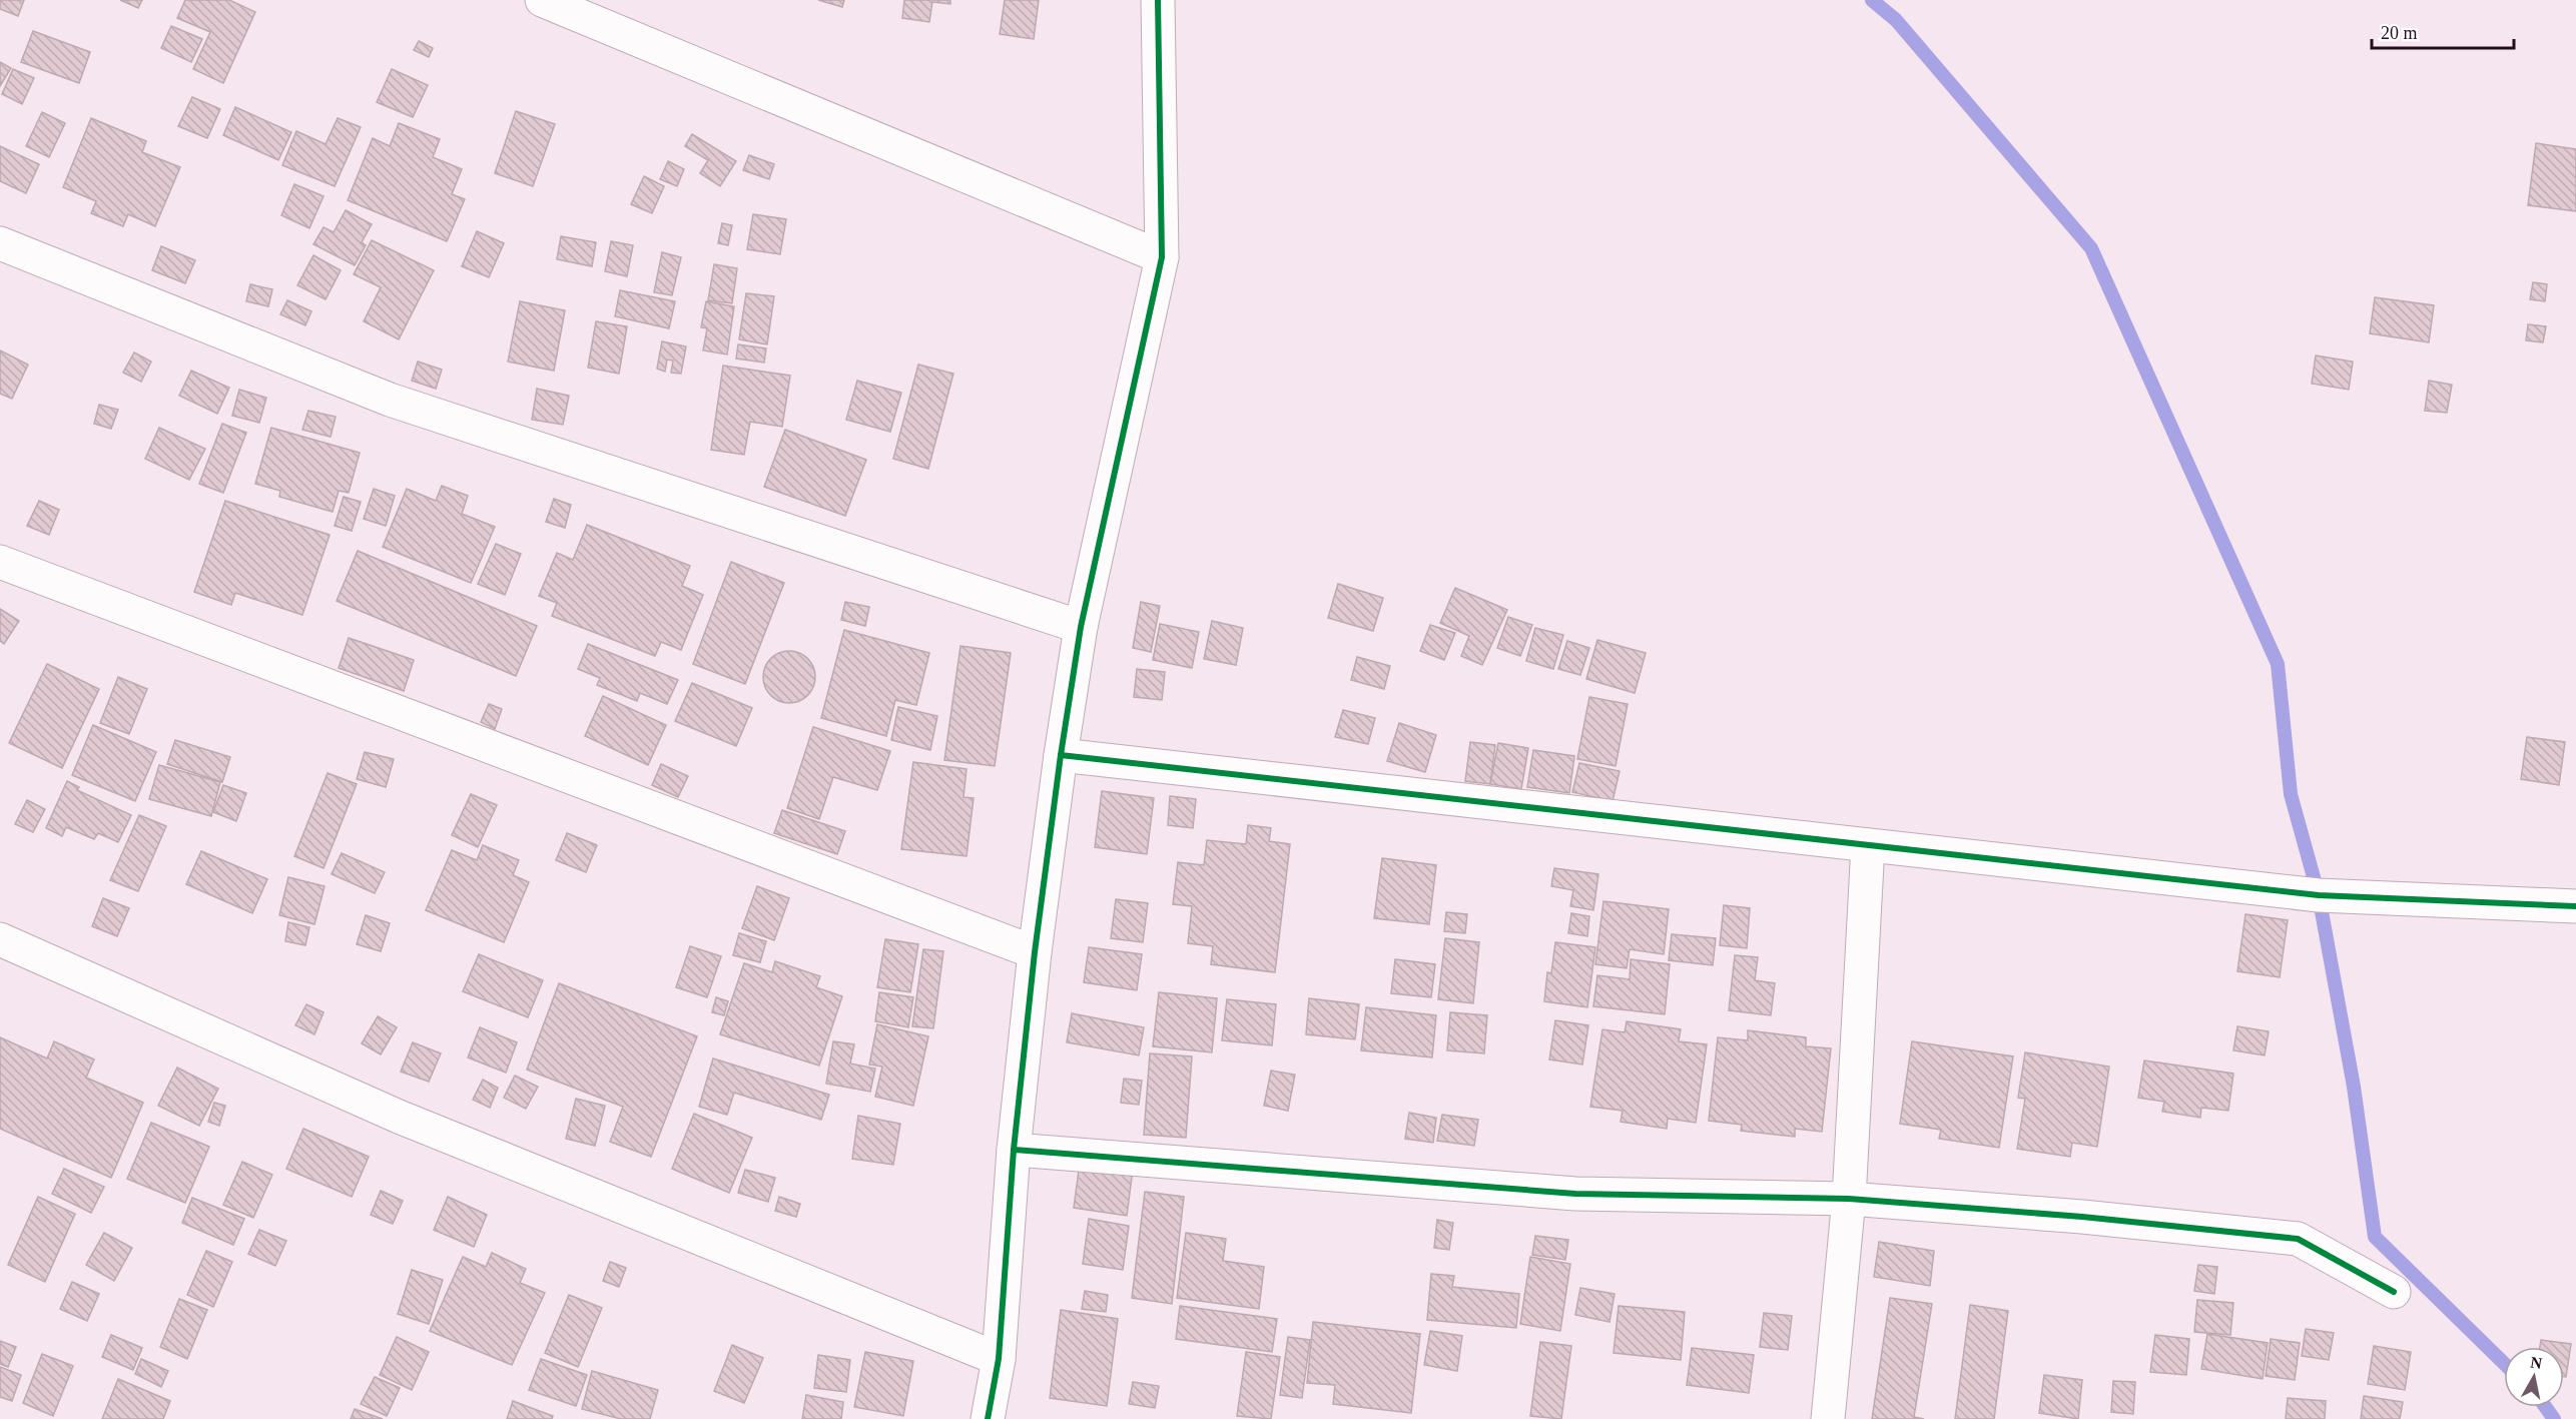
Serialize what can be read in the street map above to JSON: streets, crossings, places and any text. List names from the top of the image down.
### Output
{
  "scale_bar": "20 m",
  "north": "top"
}
